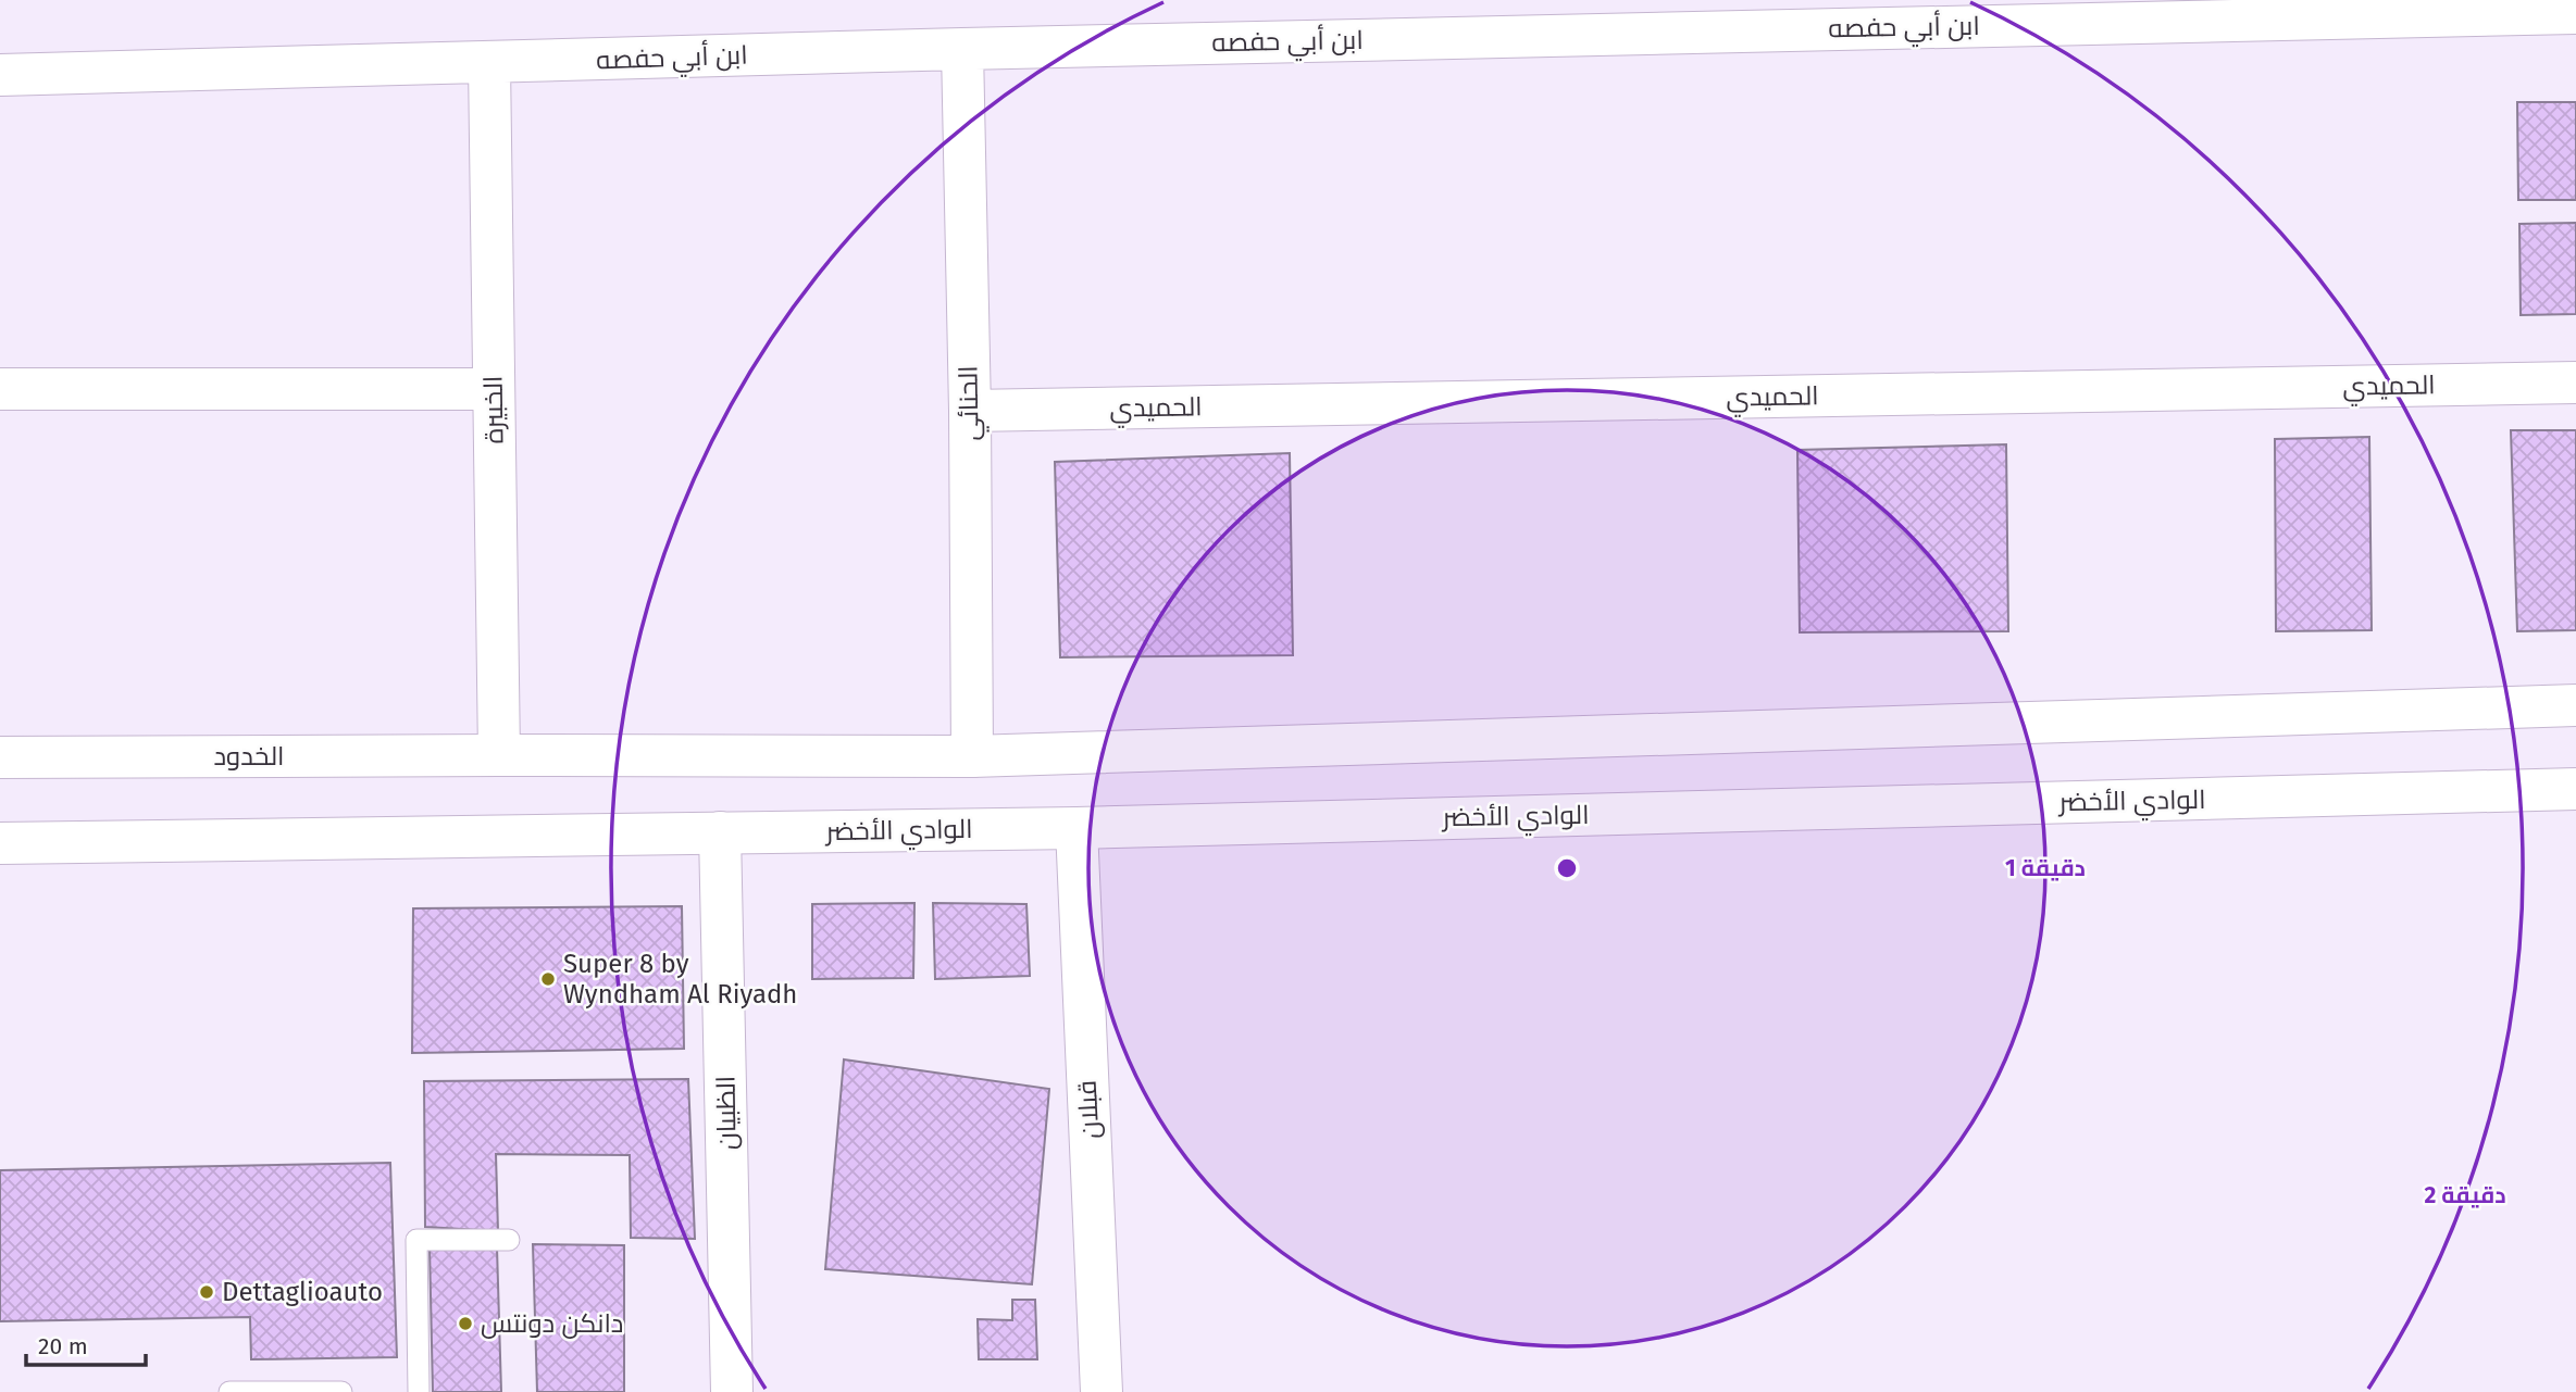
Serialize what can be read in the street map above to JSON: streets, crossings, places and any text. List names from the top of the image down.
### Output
{
  "streets": {
    "street": [
      "ابن أبي حفصه",
      "الحميدي",
      "الحنائي",
      "الخبيرة",
      "الخدود",
      "الوادي الأخضر",
      "قبلان",
      "الظبيان"
    ]
  },
  "crossings": [
    ["ابن أبي حفصه", "الحنائي"],
    ["ابن أبي حفصه", "الخبيرة"],
    ["الحميدي", "الحنائي"],
    ["الخبيرة", "الخدود"],
    ["الوادي الأخضر", "قبلان"],
    ["الوادي الأخضر", "الظبيان"]
  ],
  "places": ["Super 8 by Wyndham Al Riyadh", "Dettaglioauto", "دانكن دونتس"],
  "scale_bar": "20 m",
  "rings": ["1 دقيقة", "2 دقيقة"]
}
